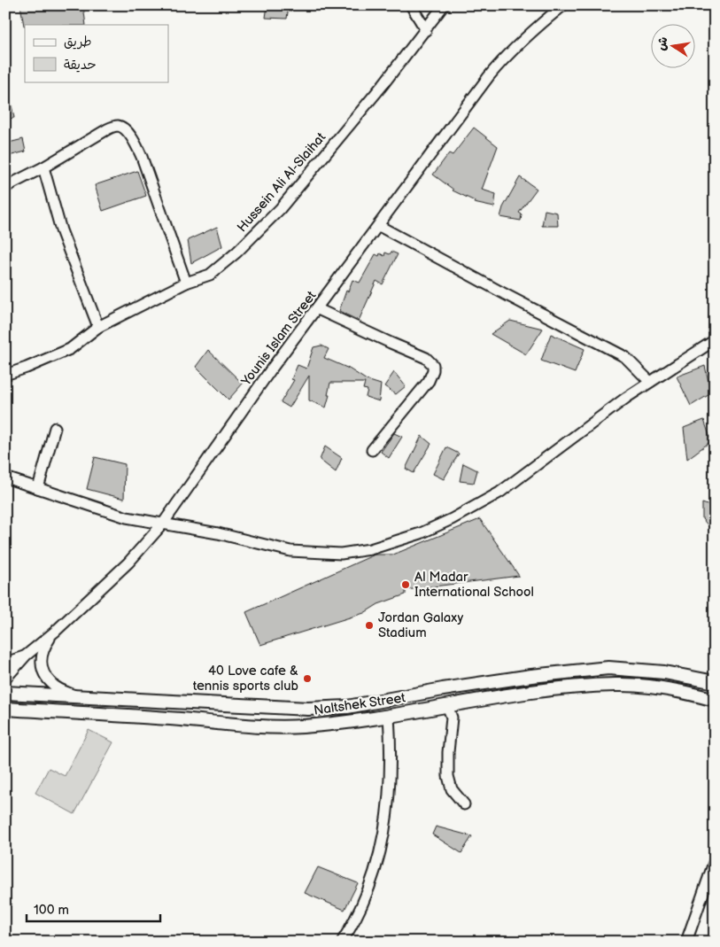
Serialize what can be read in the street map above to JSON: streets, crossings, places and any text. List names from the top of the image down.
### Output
{
  "streets": {
    "main road": ["Naltshek Street"],
    "street": ["Hussein Ali Al-Slaihat", "Younis Islam Street"]
  },
  "places": ["Al Madar International School", "Jordan Galaxy Stadium", "40 Love cafe & tennis sports club"],
  "legend": ["طريق", "حديقة"],
  "scale_bar": "100 m",
  "north": "left"
}
